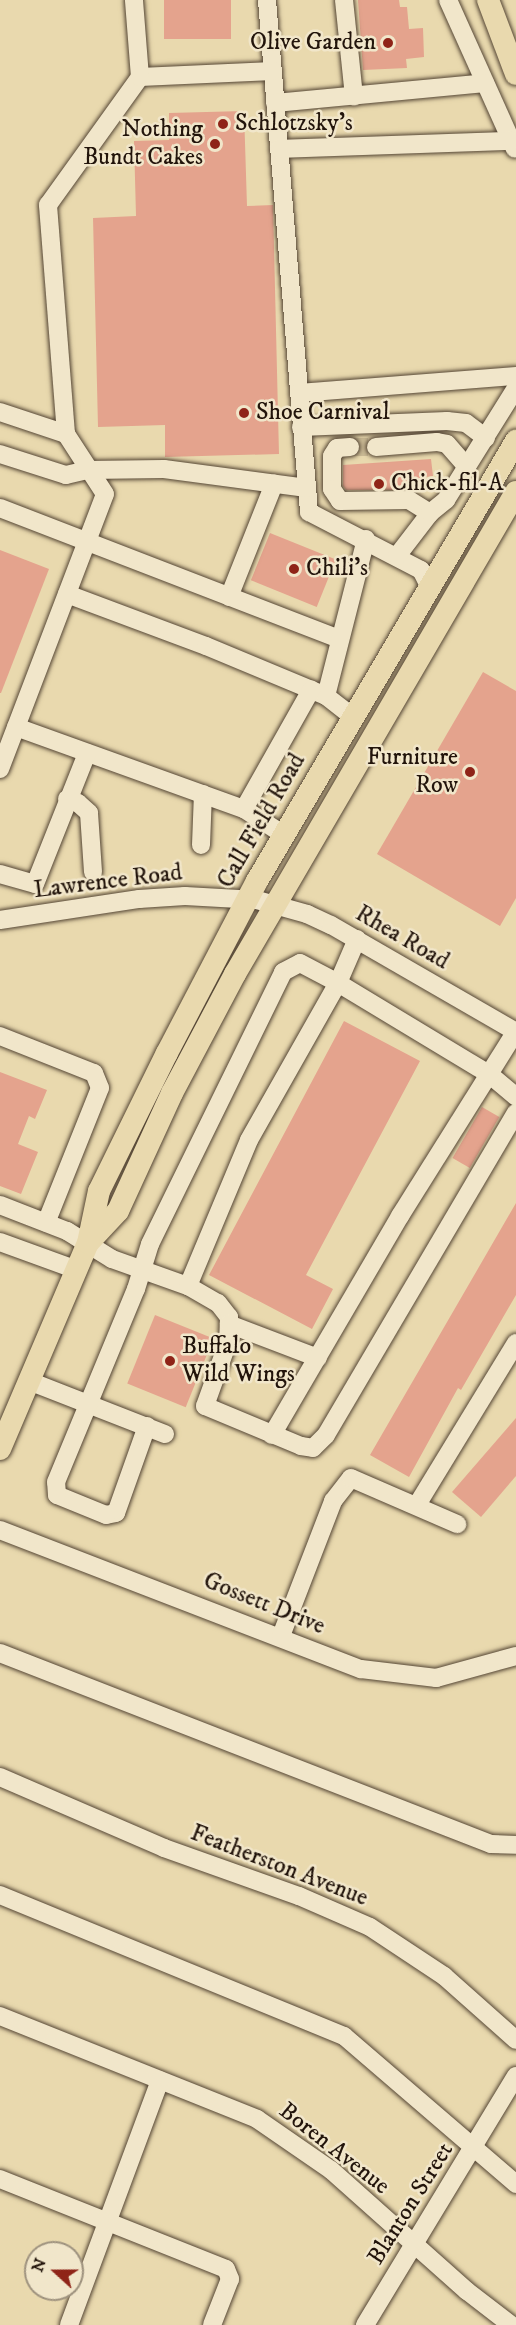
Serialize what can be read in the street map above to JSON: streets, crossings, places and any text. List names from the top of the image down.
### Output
{
  "streets": {
    "main road": ["Call Field Road"],
    "street": [
      "Lawrence Road",
      "Rhea Road",
      "Gossett Drive",
      "Featherston Avenue",
      "Boren Avenue",
      "Blanton Street"
    ]
  },
  "crossings": [
    ["Call Field Road", "Lawrence Road"],
    ["Call Field Road", "Rhea Road"],
    ["Lawrence Road", "Rhea Road"],
    ["Boren Avenue", "Blanton Street"]
  ],
  "places": [
    "Olive Garden",
    "Schlotzsky's",
    "Nothing Bundt Cakes",
    "Shoe Carnival",
    "Chick-fil-A",
    "Chili's",
    "Furniture Row",
    "Buffalo Wild Wings"
  ],
  "north": "left"
}
